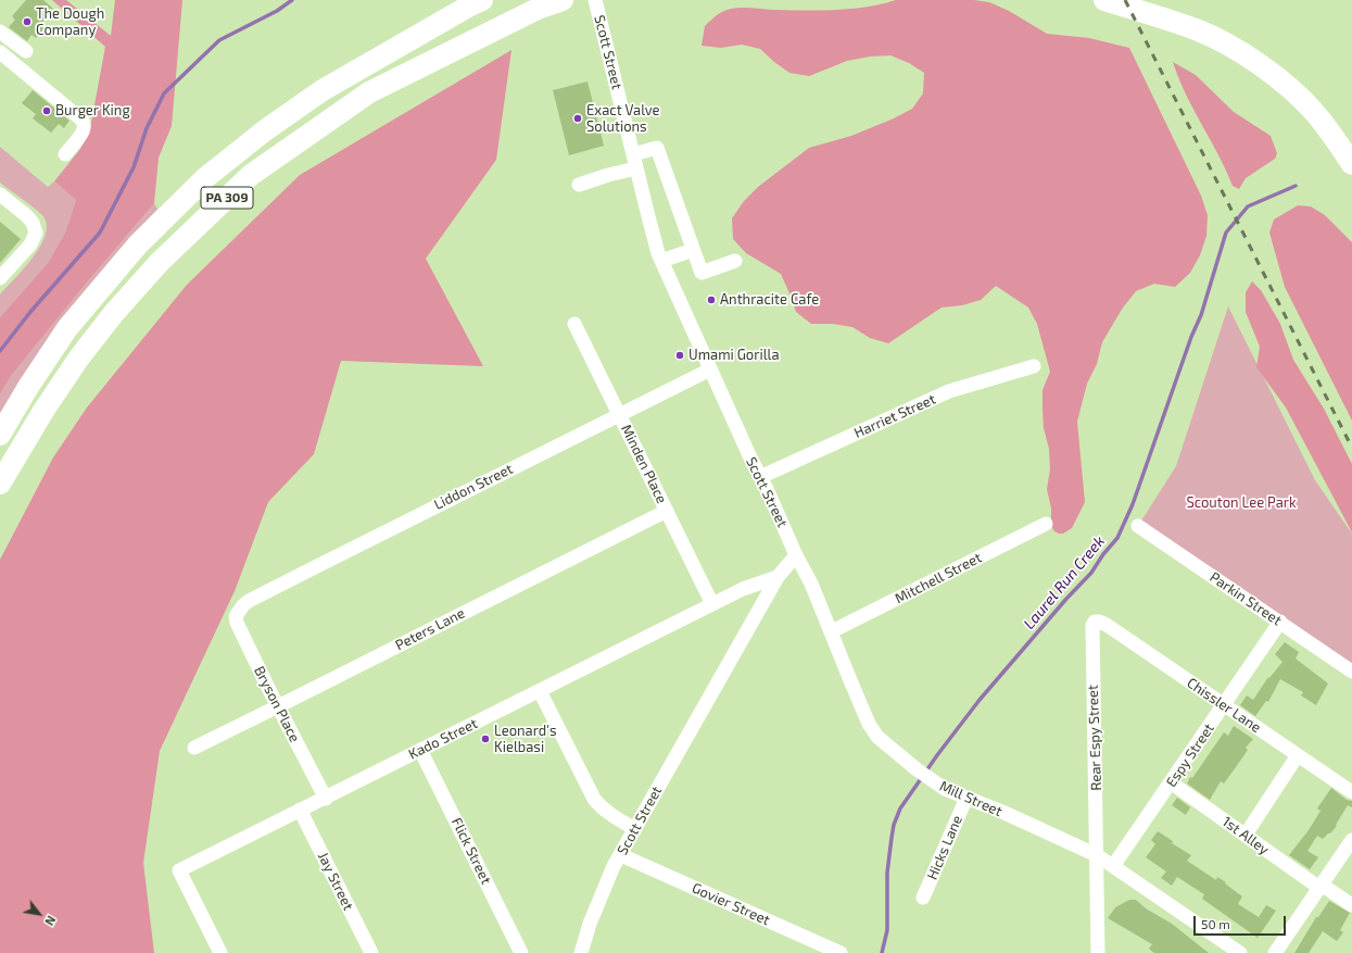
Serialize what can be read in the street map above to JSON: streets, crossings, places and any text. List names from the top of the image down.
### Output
{
  "streets": {
    "highway": ["PA 309"],
    "street": [
      "Scott Street",
      "Harriet Street",
      "Minden Place",
      "Liddon Street",
      "Mitchell Street",
      "Parkin Street",
      "Peters Lane",
      "Bryson Place",
      "Chissler Lane",
      "Rear Espy Street",
      "Kado Street",
      "Espy Street",
      "Mill Street",
      "1st Alley",
      "Hicks Lane",
      "Flick Street",
      "Jay Street",
      "Govier Street"
    ]
  },
  "crossings": [
    ["Scott Street", "Harriet Street"],
    ["Scott Street", "Liddon Street"],
    ["Scott Street", "Kado Street"],
    ["Scott Street", "Mill Street"],
    ["Scott Street", "Govier Street"],
    ["Minden Place", "Liddon Street"],
    ["Minden Place", "Peters Lane"],
    ["Minden Place", "Kado Street"],
    ["Liddon Street", "Bryson Place"],
    ["Mitchell Street", "Mill Street"],
    ["Parkin Street", "Espy Street"],
    ["Peters Lane", "Bryson Place"],
    ["Bryson Place", "Kado Street"],
    ["Chissler Lane", "Rear Espy Street"],
    ["Chissler Lane", "Espy Street"],
    ["Rear Espy Street", "Mill Street"],
    ["Kado Street", "Flick Street"],
    ["Kado Street", "Jay Street"],
    ["Espy Street", "Mill Street"],
    ["Espy Street", "1st Alley"],
    ["Mill Street", "Hicks Lane"]
  ],
  "water": ["Laurel Run Creek"],
  "parks": ["Scouton Lee Park"],
  "places": [
    "The Dough Company",
    "Burger King",
    "Exact Valve Solutions",
    "Anthracite Cafe",
    "Umami Gorilla",
    "Leonard's Kielbasi"
  ],
  "scale_bar": "50 m",
  "north": "bottom right"
}
